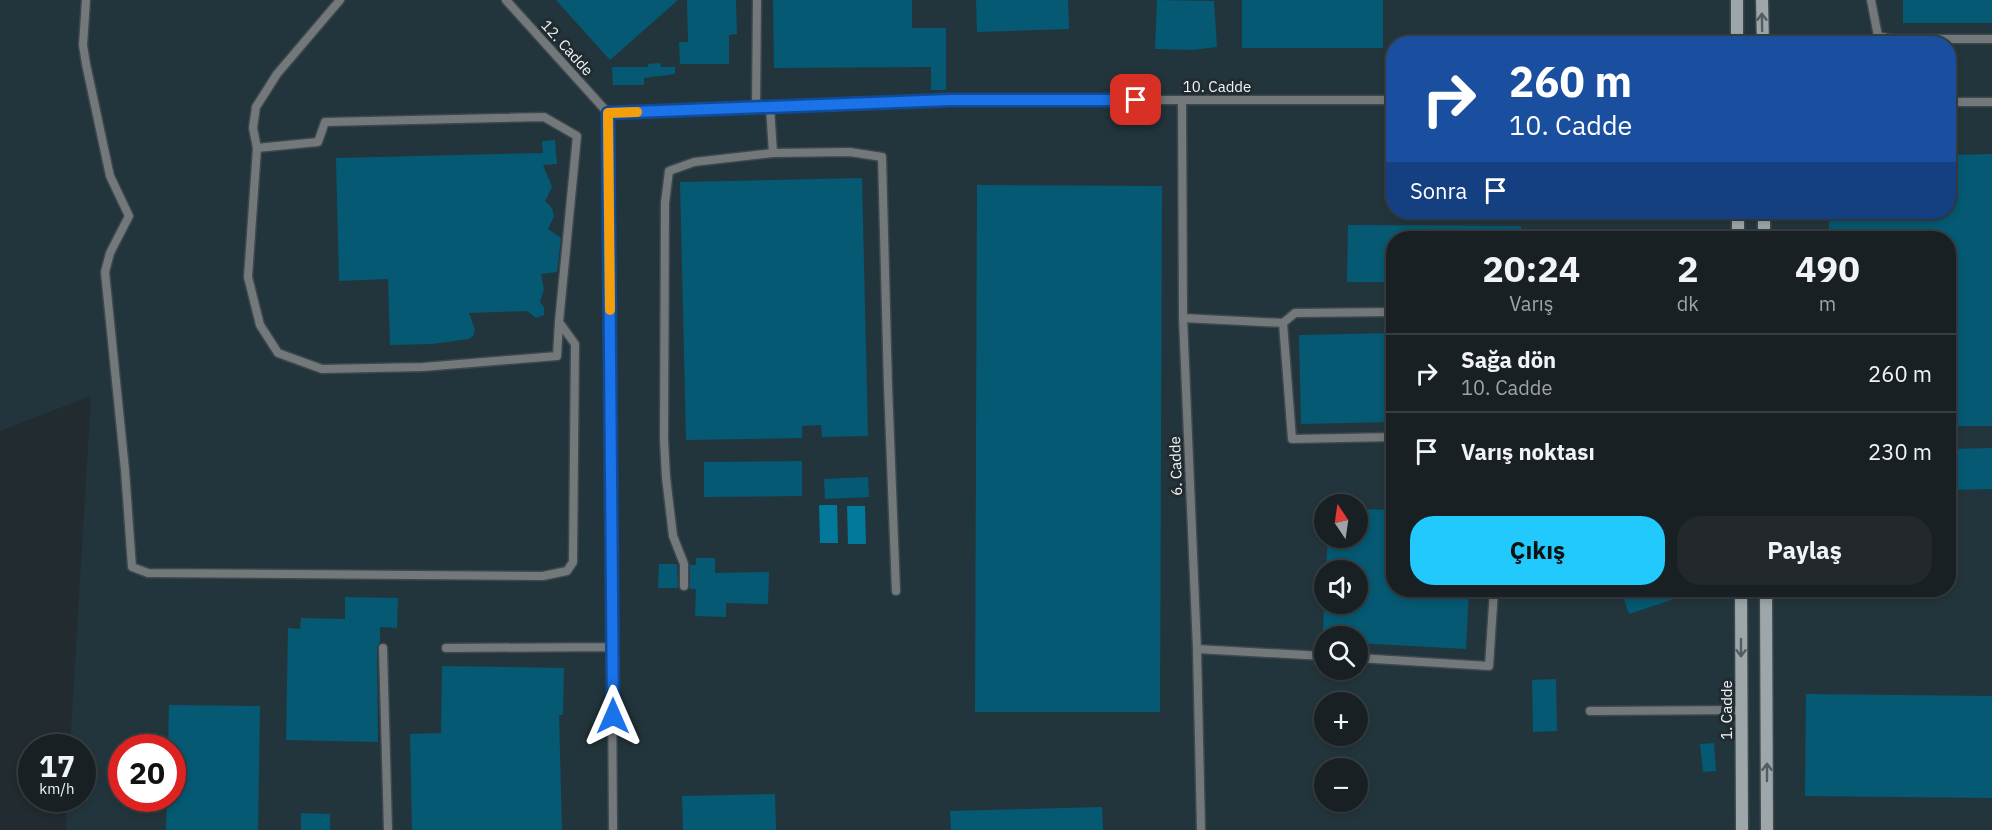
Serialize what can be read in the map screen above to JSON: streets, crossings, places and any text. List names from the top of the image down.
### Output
{
  "streets": {
    "street": ["1. Cadde"],
    "lane": ["12. Cadde", "10. Cadde", "6. Cadde"]
  },
  "crossings": [
    ["12. Cadde", "10. Cadde"],
    ["10. Cadde", "6. Cadde"]
  ],
  "north": "top",
  "page": {
    "turn": ["260 m", "10. Cadde"],
    "then": "Sonra",
    "eta": [
      "20:24",
      "Varış",
      "2",
      "dk",
      "490",
      "m"
    ],
    "list": [
      {
        "name": "Sağa dön",
        "note": "10. Cadde",
        "value": "260 m"
      },
      {
        "name": "Varış noktası",
        "value": "230 m"
      }
    ],
    "map_buttons": ["+", "−"],
    "buttons": ["Çıkış", "Paylaş"],
    "speed": "17 km/h",
    "limit": "20"
  }
}
